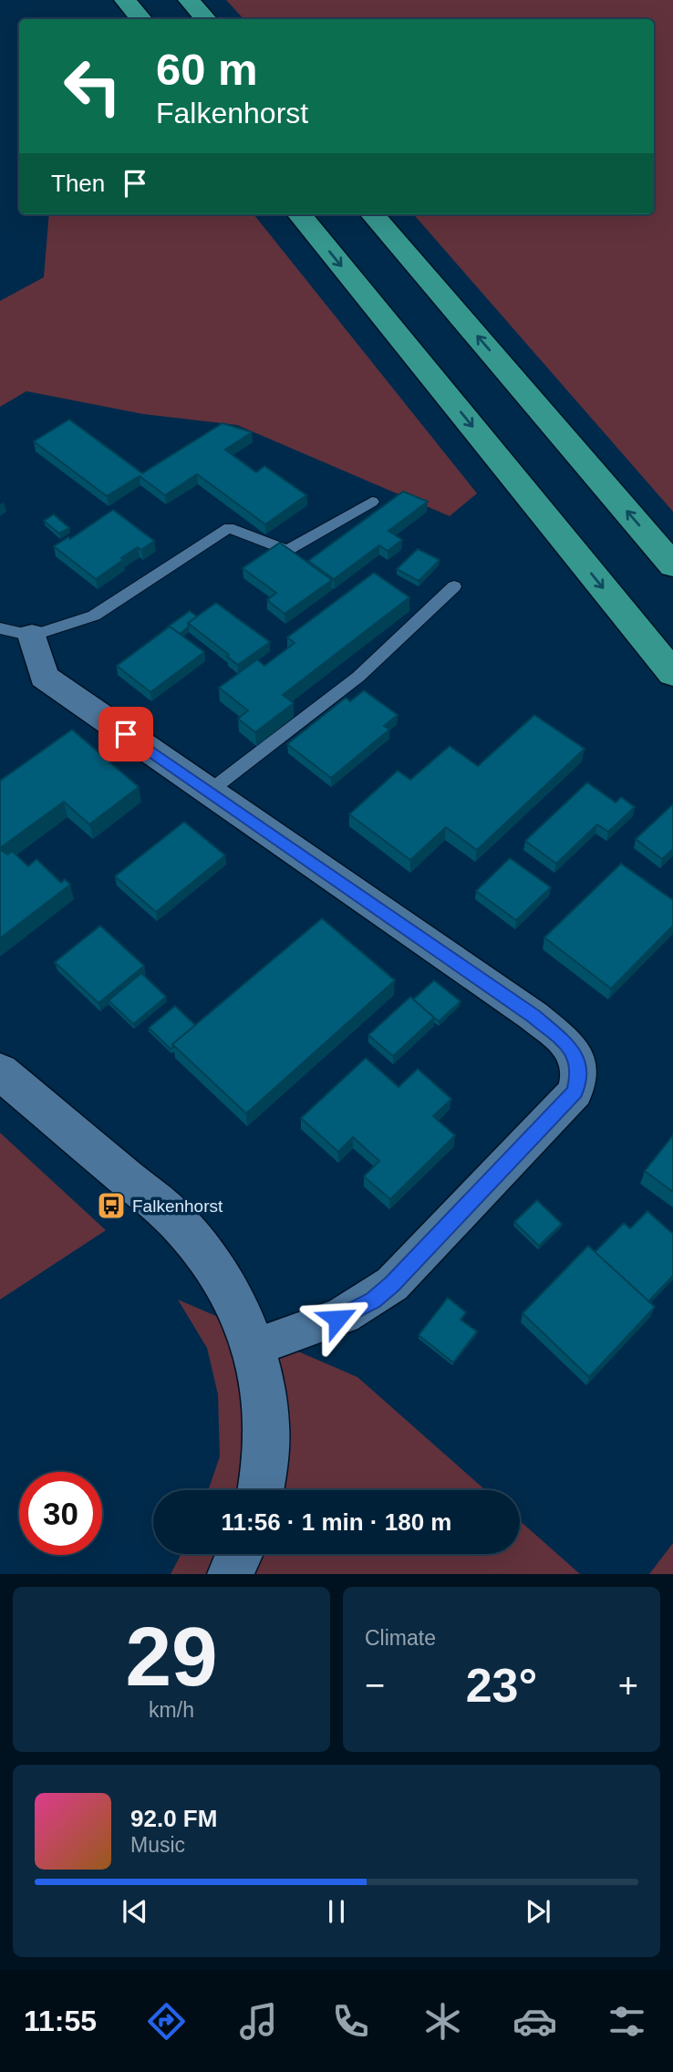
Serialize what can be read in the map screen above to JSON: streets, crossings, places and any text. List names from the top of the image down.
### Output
{
  "places": {
    "bus stop": ["Falkenhorst"]
  },
  "page": {
    "turn": ["60 m", "Falkenhorst"],
    "then": "Then",
    "limit": "30",
    "trip": "11:56 · 1 min · 180 m",
    "tile": [
      ["29", "km/h"],
      "Climate"
    ],
    "heat": ["−", "23°", "+"],
    "song": ["92.0 FM", "Music"],
    "tabs": "11:55"
  }
}
